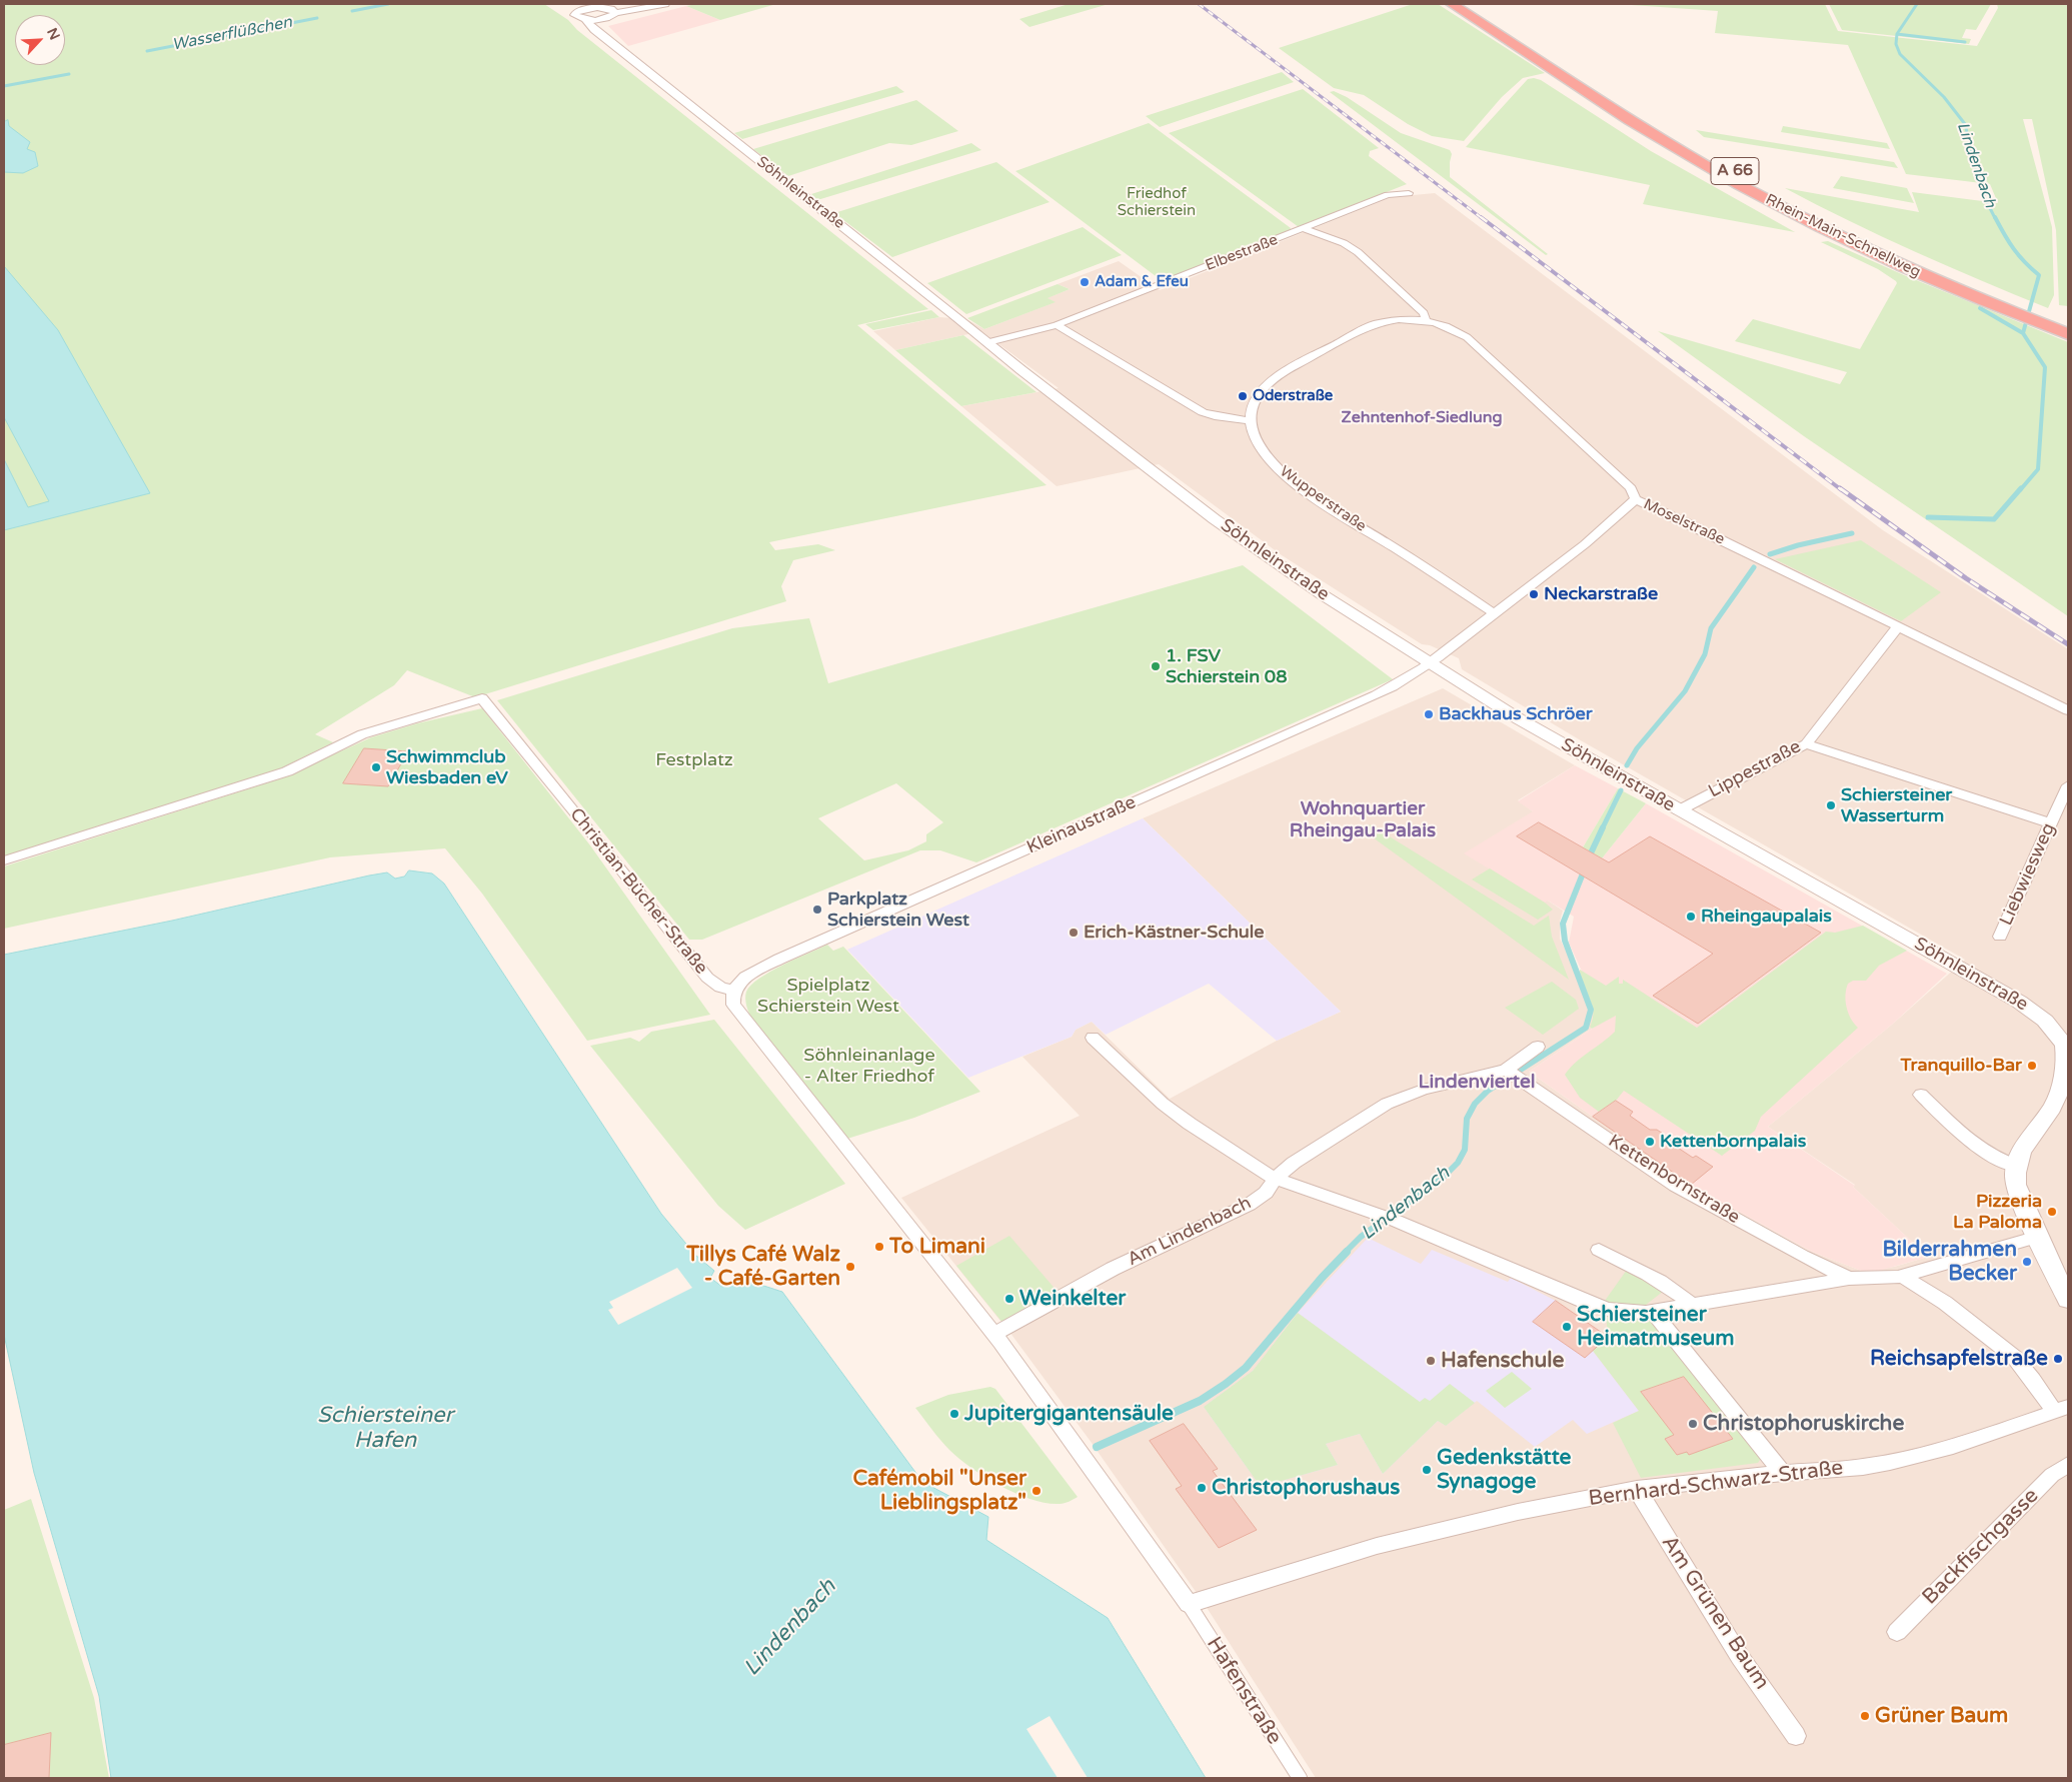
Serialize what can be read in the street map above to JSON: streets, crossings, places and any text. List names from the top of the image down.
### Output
{
  "streets": {
    "highway": ["A 66", "Rhein-Main-Schnellweg"],
    "street": [
      "Söhnleinstraße",
      "Elbestraße",
      "Wupperstraße",
      "Moselstraße",
      "Lippestraße",
      "Kleinaustraße",
      "Liebwiesweg",
      "Christian-Bücher-Straße",
      "Kettenbornstraße",
      "Am Lindenbach",
      "Bernhard-Schwarz-Straße",
      "Backfischgasse",
      "Am Grünen Baum",
      "Hafenstraße"
    ]
  },
  "crossings": [
    ["Söhnleinstraße", "Elbestraße"],
    ["Söhnleinstraße", "Lippestraße"],
    ["Söhnleinstraße", "Kleinaustraße"],
    ["Moselstraße", "Lippestraße"],
    ["Kleinaustraße", "Christian-Bücher-Straße"],
    ["Kettenbornstraße", "Am Lindenbach"],
    ["Bernhard-Schwarz-Straße", "Am Grünen Baum"],
    ["Bernhard-Schwarz-Straße", "Hafenstraße"]
  ],
  "districts": ["Zehntenhof-Siedlung", "Wohnquartier Rheingau-Palais", "Lindenviertel"],
  "water": ["Wasserflüßchen", "Lindenbach", "Schiersteiner Hafen"],
  "parks": [
    "Friedhof Schierstein",
    "Festplatz",
    "Spielplatz Schierstein West",
    "Söhnleinanlage - Alter Friedhof"
  ],
  "places": [
    "Adam & Efeu",
    "Oderstraße",
    "Neckarstraße",
    "1. FSV Schierstein 08",
    "Backhaus Schröer",
    "Schwimmclub Wiesbaden eV",
    "Schiersteiner Wasserturm",
    "Parkplatz Schierstein West",
    "Rheingaupalais",
    "Erich-Kästner-Schule",
    "Tranquillo-Bar",
    "Kettenbornpalais",
    "Pizzeria La Paloma",
    "To Limani",
    "Bilderrahmen Becker",
    "Tillys Café Walz - Café-Garten",
    "Weinkelter",
    "Schiersteiner Heimatmuseum",
    "Reichsapfelstraße",
    "Hafenschule",
    "Jupitergigantensäule",
    "Christophoruskirche",
    "Gedenkstätte Synagoge",
    "Christophorushaus",
    "Cafémobil \"Unser Lieblingsplatz\"",
    "Grüner Baum"
  ],
  "north": "top right"
}
